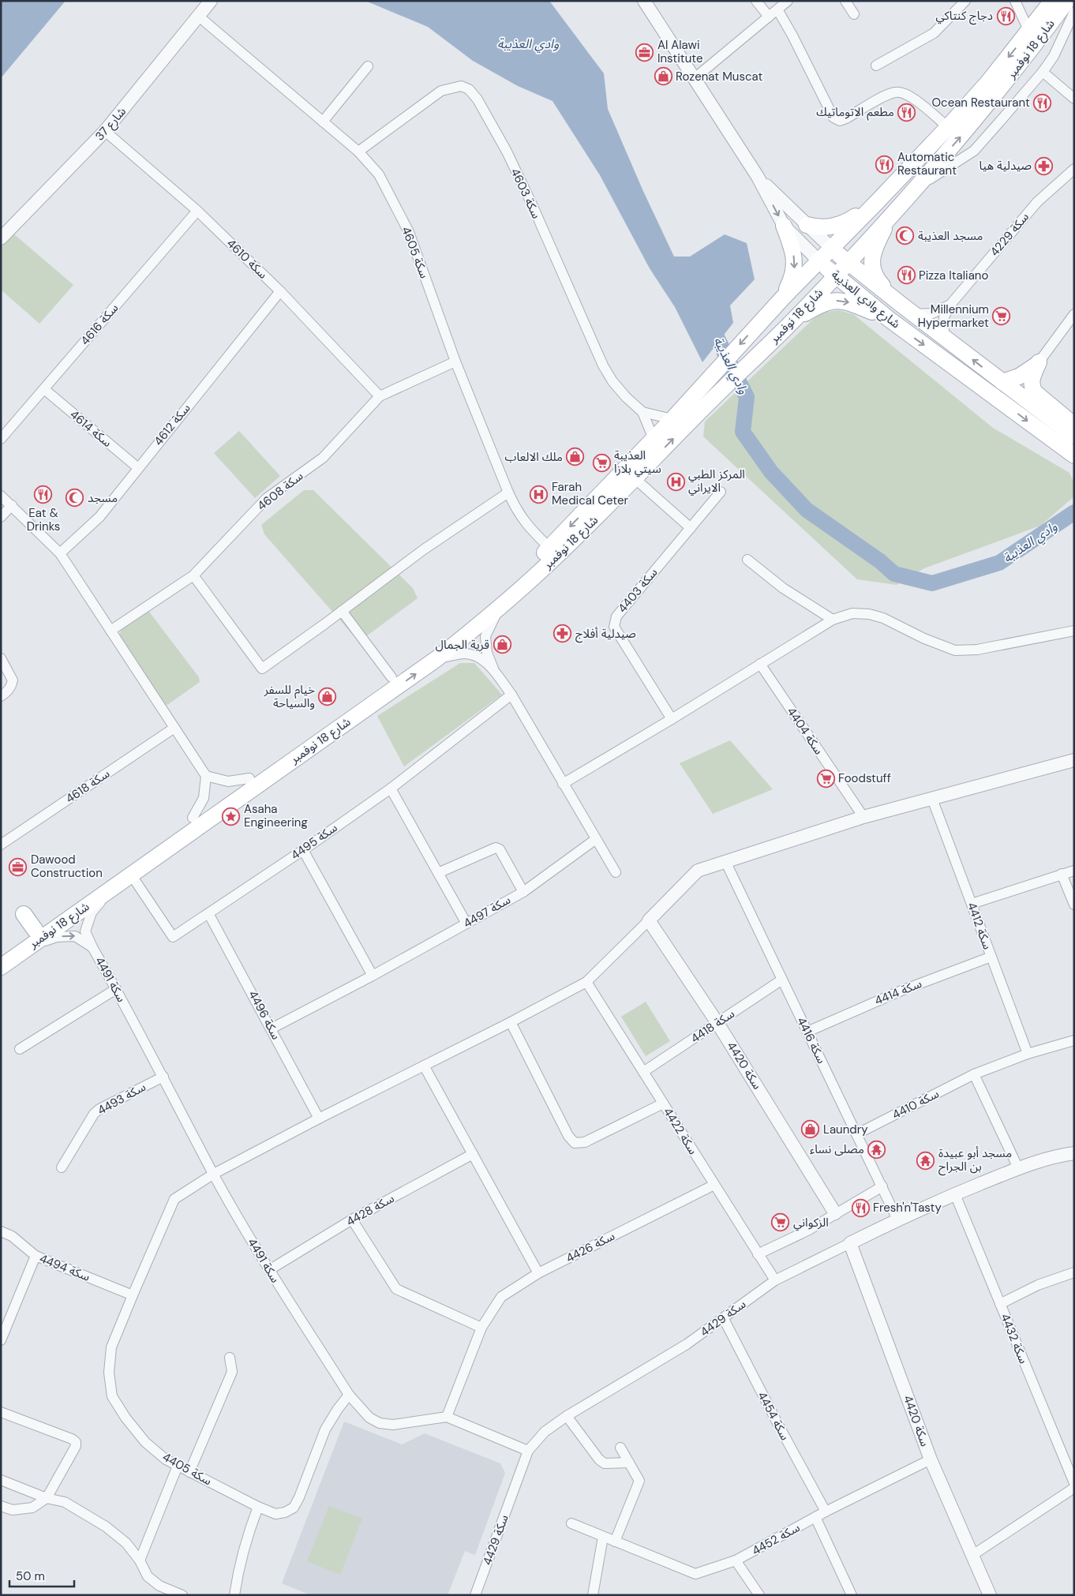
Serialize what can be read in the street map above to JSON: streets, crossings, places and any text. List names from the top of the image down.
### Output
{
  "streets": {
    "main road": ["شارع 18 نوفمبر", "شارع وادي العذيبة"],
    "street": [
      "شارع 37",
      "سكة 4603",
      "سكة 4229",
      "سكة 4605",
      "سكة 4610",
      "سكة 4616",
      "سكة 4612",
      "سكة 4614",
      "سكة 4608",
      "سكة 4403",
      "سكة 4404",
      "سكة 4618",
      "سكة 4495",
      "سكة 4497",
      "سكة 4412",
      "سكة 4491",
      "سكة 4414",
      "سكة 4496",
      "سكة 4418",
      "سكة 4416",
      "سكة 4420",
      "سكة 4493",
      "سكة 4410",
      "سكة 4422",
      "سكة 4428",
      "سكة 4426",
      "سكة 4494",
      "سكة 4429",
      "سكة 4432",
      "سكة 4454",
      "سكة 4405",
      "سكة 4452"
    ]
  },
  "crossings": [
    ["شارع 18 نوفمبر", "سكة 4603"],
    ["شارع 18 نوفمبر", "سكة 4605"],
    ["شارع 18 نوفمبر", "شارع وادي العذيبة"],
    ["شارع 18 نوفمبر", "سكة 4495"],
    ["شارع 18 نوفمبر", "سكة 4491"],
    ["شارع 37", "سكة 4605"],
    ["شارع 37", "سكة 4610"],
    ["سكة 4603", "سكة 4605"],
    ["سكة 4229", "شارع وادي العذيبة"],
    ["سكة 4605", "سكة 4608"],
    ["سكة 4610", "سكة 4616"],
    ["سكة 4610", "سكة 4612"],
    ["سكة 4610", "سكة 4608"],
    ["سكة 4616", "سكة 4614"],
    ["سكة 4612", "سكة 4614"],
    ["سكة 4495", "سكة 4496"],
    ["سكة 4497", "سكة 4496"],
    ["سكة 4412", "سكة 4414"],
    ["سكة 4412", "سكة 4410"],
    ["سكة 4491", "سكة 4493"],
    ["سكة 4491", "سكة 4428"],
    ["سكة 4491", "سكة 4426"],
    ["سكة 4491", "سكة 4405"],
    ["سكة 4414", "سكة 4416"],
    ["سكة 4496", "سكة 4405"],
    ["سكة 4418", "سكة 4416"],
    ["سكة 4418", "سكة 4420"],
    ["سكة 4418", "سكة 4422"],
    ["سكة 4416", "سكة 4410"],
    ["سكة 4416", "سكة 4429"],
    ["سكة 4420", "سكة 4429"],
    ["سكة 4420", "سكة 4405"],
    ["سكة 4420", "سكة 4452"],
    ["سكة 4422", "سكة 4426"],
    ["سكة 4422", "سكة 4429"],
    ["سكة 4422", "سكة 4405"],
    ["سكة 4494", "سكة 4405"],
    ["سكة 4429", "سكة 4432"],
    ["سكة 4429", "سكة 4454"],
    ["سكة 4454", "سكة 4452"]
  ],
  "water": ["وادي العذيبة"],
  "places": {
    "restaurant": [
      "دجاج كنتاكي",
      "Ocean Restaurant",
      "مطعم الاتوماتيك",
      "Automatic Restaurant",
      "Pizza Italiano",
      "Eat & Drinks",
      "Fresh'n'Tasty"
    ],
    "office": ["Al Alawi Institute", "Dawood Construction"],
    "shop": [
      "Rozenat Muscat",
      "ملك الالعاب",
      "قرية الجمال",
      "خيام للسفر والسياحة",
      "Laundry"
    ],
    "pharmacy": ["صيدلية هيا", "صيدلية أفلاج"],
    "mosque": ["مسجد العذيبة", "مسجد"],
    "supermarket": [
      "Millennium Hypermarket",
      "العذيبة سيتي بلازا",
      "Foodstuff",
      "الزكواني"
    ],
    "hospital": ["المركز الطبي الايراني", "Farah Medical Ceter"],
    "place": ["Asaha Engineering"],
    "temple": ["مصلى نساء", "مسجد أبو عبيدة بن الجراح"]
  },
  "scale_bar": "50 m"
}
